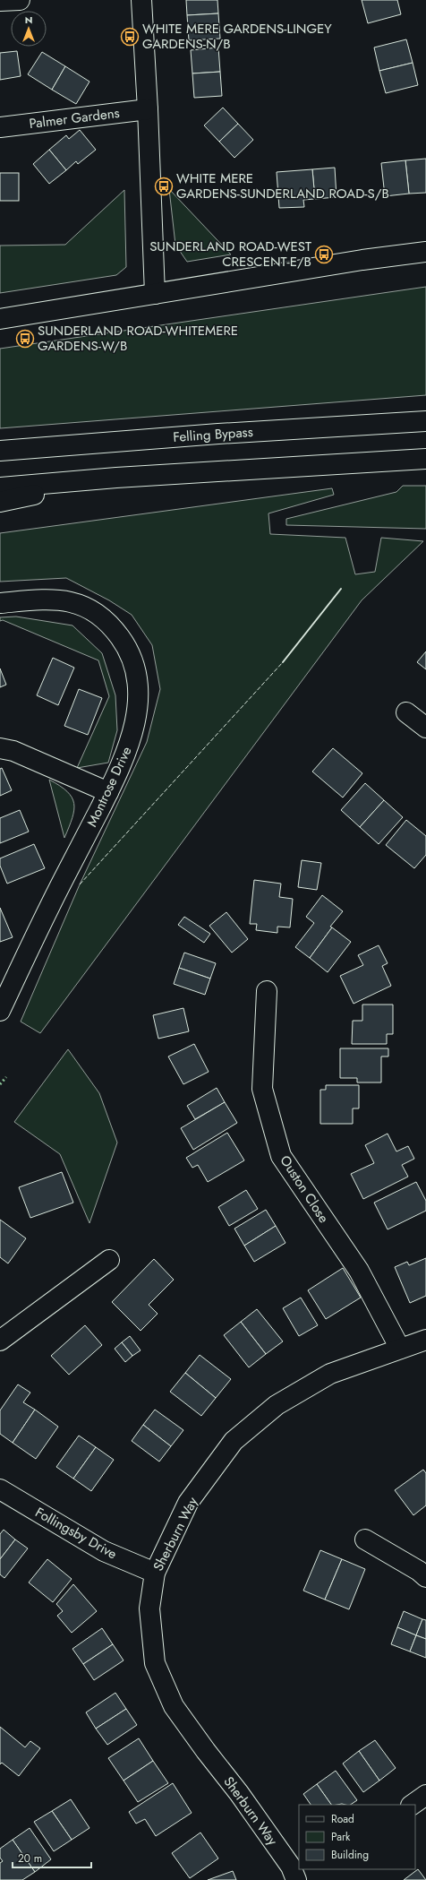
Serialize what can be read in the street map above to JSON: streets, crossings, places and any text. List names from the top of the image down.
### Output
{
  "streets": {
    "main road": [
      "Palmer Gardens",
      "Felling Bypass",
      "Montrose Drive",
      "Ouston Close",
      "Follingsby Drive",
      "Sherburn Way"
    ]
  },
  "crossings": [
    ["Ouston Close", "Sherburn Way"],
    ["Follingsby Drive", "Sherburn Way"]
  ],
  "places": {
    "bus stop": [
      "WHITE MERE GARDENS-LINGEY GARDENS-N/B",
      "WHITE MERE GARDENS-SUNDERLAND ROAD-S/B",
      "SUNDERLAND ROAD-WEST CRESCENT-E/B",
      "SUNDERLAND ROAD-WHITEMERE GARDENS-W/B"
    ]
  },
  "legend": ["Road", "Park", "Building"],
  "scale_bar": "20 m",
  "north": "top"
}
